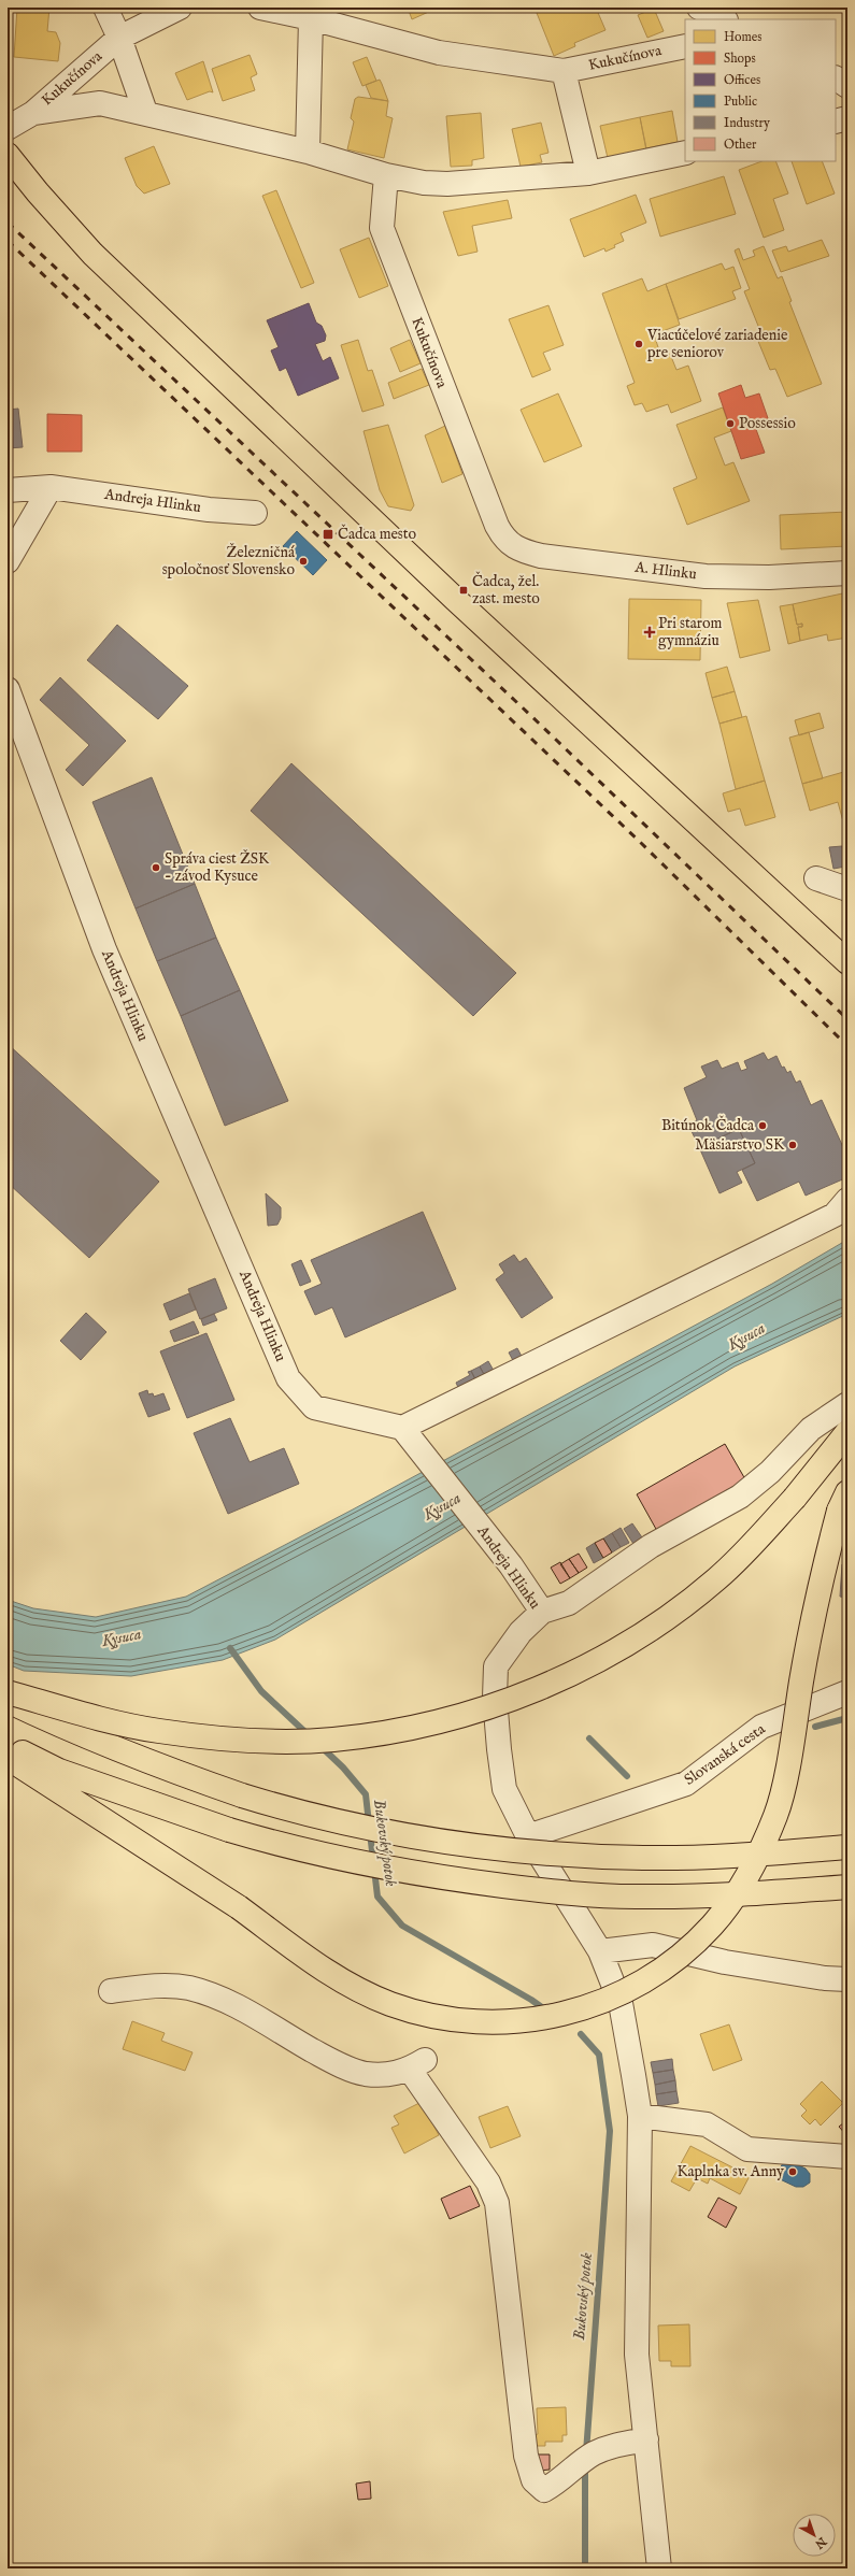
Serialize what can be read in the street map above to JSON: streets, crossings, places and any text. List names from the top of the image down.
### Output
{
  "streets": {
    "street": [
      "Kukučínova",
      "Andreja Hlinku",
      "A. Hlinku",
      "Slovanská cesta"
    ]
  },
  "crossings": [
    ["Kukučínova", "A. Hlinku"],
    ["Andreja Hlinku", "Slovanská cesta"]
  ],
  "water": ["Kysuca", "Bukovský potok"],
  "places": {
    "other": [
      "Viacúčelové zariadenie pre seniorov",
      "Possessio",
      "Železničná spoločnosť Slovensko",
      "Správa ciest ŽSK - závod Kysuce",
      "Bitúnok Čadca",
      "Mäsiarstvo SK",
      "Kaplnka sv. Anny"
    ],
    "transit": ["Čadca mesto", "Čadca, žel. zast. mesto"],
    "health": ["Pri starom gymnáziu"]
  },
  "legend": [
    "Homes",
    "Shops",
    "Offices",
    "Public",
    "Industry",
    "Other"
  ],
  "north": "bottom right"
}
